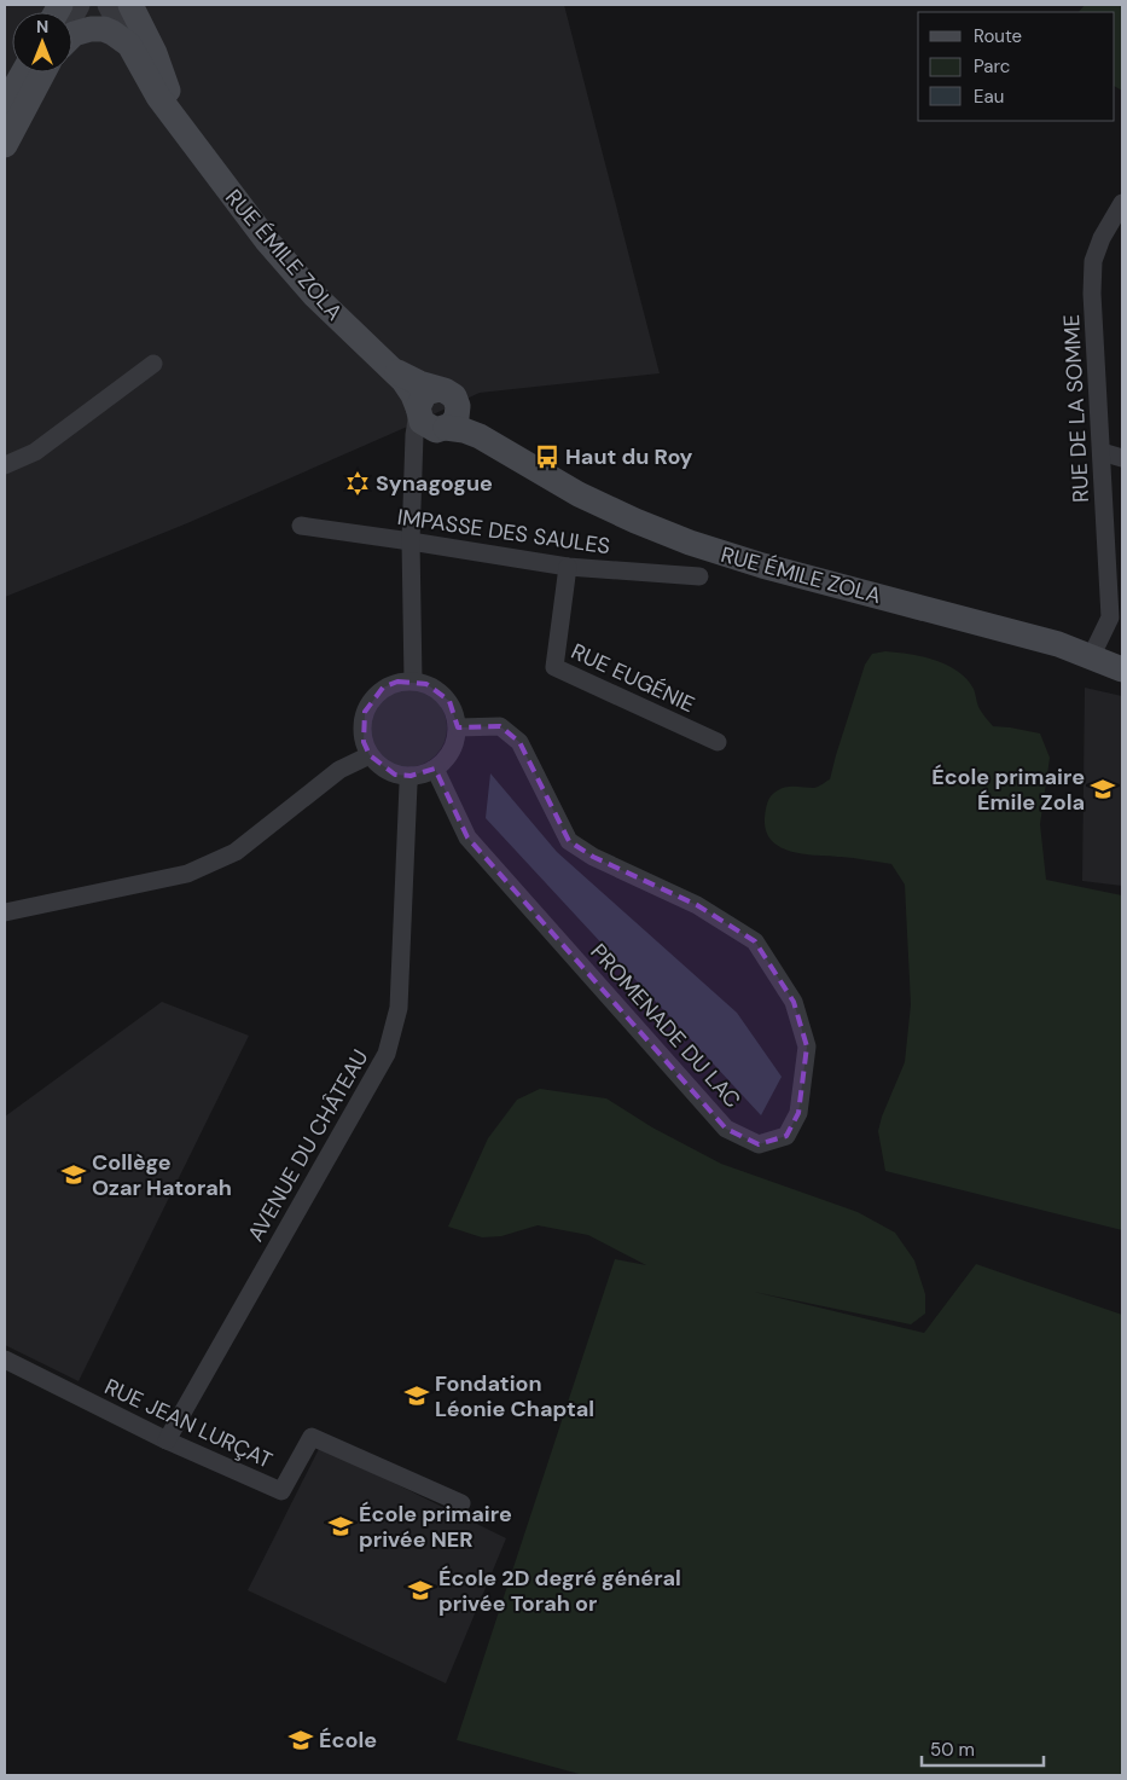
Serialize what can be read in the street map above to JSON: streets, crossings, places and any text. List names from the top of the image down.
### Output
{
  "streets": {
    "main road": ["RUE ÉMILE ZOLA"],
    "street": [
      "RUE DE LA SOMME",
      "IMPASSE DES SAULES",
      "RUE EUGÉNIE",
      "PROMENADE DU LAC",
      "AVENUE DU CHÂTEAU",
      "RUE JEAN LURÇAT"
    ]
  },
  "crossings": [
    ["IMPASSE DES SAULES", "RUE EUGÉNIE"],
    ["PROMENADE DU LAC", "AVENUE DU CHÂTEAU"],
    ["AVENUE DU CHÂTEAU", "RUE JEAN LURÇAT"]
  ],
  "places": {
    "bus stop": ["Haut du Roy"],
    "synagogue": ["Synagogue"],
    "school or university": [
      "École primaire Émile Zola",
      "Collège Ozar Hatorah",
      "Fondation Léonie Chaptal",
      "École primaire privée NER",
      "École 2D degré général privée Torah or",
      "École"
    ]
  },
  "legend": ["Route", "Parc", "Eau"],
  "scale_bar": "50 m",
  "north": "top"
}
